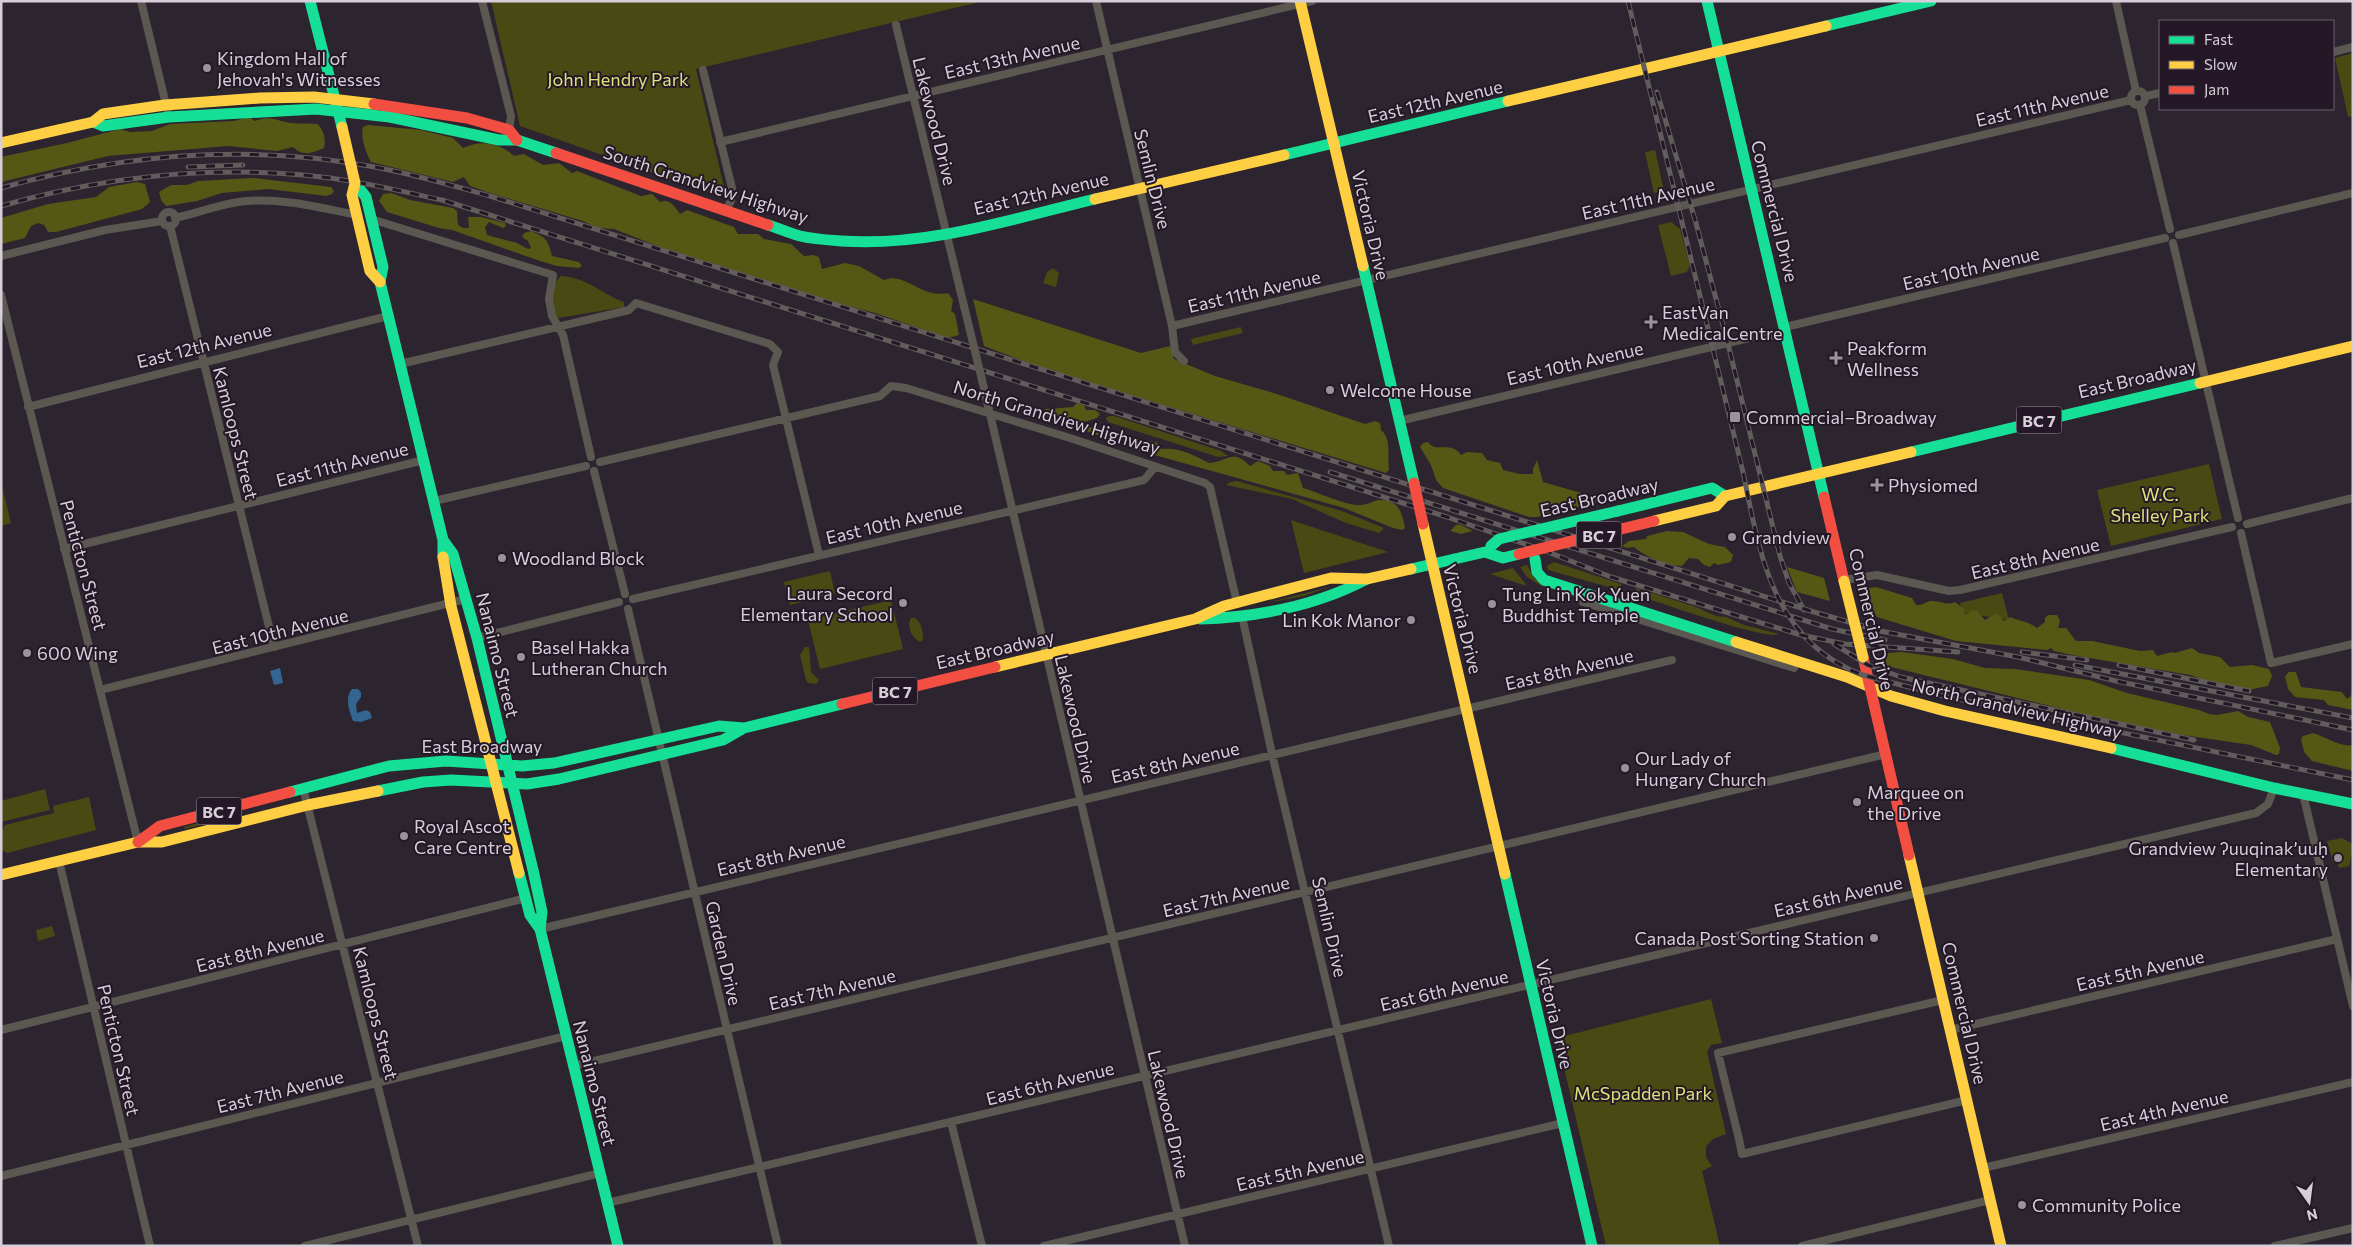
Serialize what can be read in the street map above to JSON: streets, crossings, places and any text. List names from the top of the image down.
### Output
{
  "streets": {
    "main road": [
      "East 12th Avenue",
      "South Grandview Highway",
      "Commercial Drive",
      "Victoria Drive",
      "East Broadway",
      "North Grandview Highway",
      "BC 7",
      "Nanaimo Street"
    ],
    "street": [
      "East 13th Avenue",
      "East 11th Avenue",
      "Lakewood Drive",
      "Semlin Drive",
      "East 10th Avenue",
      "Kamloops Street",
      "East 8th Avenue",
      "Penticton Street",
      "East 7th Avenue",
      "East 6th Avenue",
      "Garden Drive",
      "East 5th Avenue",
      "East 4th Avenue"
    ]
  },
  "crossings": [
    ["East 13th Avenue", "Lakewood Drive"],
    ["East 13th Avenue", "Semlin Drive"],
    ["East 13th Avenue", "Victoria Drive"],
    ["East 12th Avenue", "Lakewood Drive"],
    ["East 12th Avenue", "Semlin Drive"],
    ["East 12th Avenue", "South Grandview Highway"],
    ["East 12th Avenue", "Commercial Drive"],
    ["East 12th Avenue", "Victoria Drive"],
    ["East 12th Avenue", "Kamloops Street"],
    ["East 12th Avenue", "Penticton Street"],
    ["East 12th Avenue", "Nanaimo Street"],
    ["East 11th Avenue", "Semlin Drive"],
    ["East 11th Avenue", "Commercial Drive"],
    ["East 11th Avenue", "Victoria Drive"],
    ["East 11th Avenue", "Kamloops Street"],
    ["East 11th Avenue", "Penticton Street"],
    ["East 11th Avenue", "Nanaimo Street"],
    ["Lakewood Drive", "South Grandview Highway"],
    ["Lakewood Drive", "East 10th Avenue"],
    ["Lakewood Drive", "East Broadway"],
    ["Lakewood Drive", "North Grandview Highway"],
    ["Lakewood Drive", "East 8th Avenue"],
    ["Lakewood Drive", "East 7th Avenue"],
    ["Lakewood Drive", "East 6th Avenue"],
    ["Lakewood Drive", "East 5th Avenue"],
    ["Semlin Drive", "East Broadway"],
    ["Semlin Drive", "East 8th Avenue"],
    ["Semlin Drive", "East 7th Avenue"],
    ["Semlin Drive", "East 6th Avenue"],
    ["Semlin Drive", "East 5th Avenue"],
    ["South Grandview Highway", "Nanaimo Street"],
    ["Commercial Drive", "East 10th Avenue"],
    ["Commercial Drive", "East Broadway"],
    ["Commercial Drive", "North Grandview Highway"],
    ["Commercial Drive", "East 8th Avenue"],
    ["Commercial Drive", "East 7th Avenue"],
    ["Commercial Drive", "East 6th Avenue"],
    ["Commercial Drive", "East 5th Avenue"],
    ["Commercial Drive", "East 4th Avenue"],
    ["Victoria Drive", "East 10th Avenue"],
    ["Victoria Drive", "East Broadway"],
    ["Victoria Drive", "East 8th Avenue"],
    ["Victoria Drive", "East 7th Avenue"],
    ["Victoria Drive", "East 6th Avenue"],
    ["Victoria Drive", "East 5th Avenue"],
    ["East 10th Avenue", "North Grandview Highway"],
    ["East 10th Avenue", "Kamloops Street"],
    ["East 10th Avenue", "Penticton Street"],
    ["East 10th Avenue", "Nanaimo Street"],
    ["East 10th Avenue", "Garden Drive"],
    ["East Broadway", "North Grandview Highway"],
    ["East Broadway", "Kamloops Street"],
    ["East Broadway", "Penticton Street"],
    ["East Broadway", "Nanaimo Street"],
    ["East Broadway", "Garden Drive"],
    ["North Grandview Highway", "East 6th Avenue"],
    ["Kamloops Street", "East 8th Avenue"],
    ["Kamloops Street", "East 7th Avenue"],
    ["East 8th Avenue", "Penticton Street"],
    ["East 8th Avenue", "Nanaimo Street"],
    ["East 8th Avenue", "Garden Drive"],
    ["Penticton Street", "East 7th Avenue"],
    ["Nanaimo Street", "East 7th Avenue"],
    ["Nanaimo Street", "East 6th Avenue"],
    ["East 7th Avenue", "Garden Drive"],
    ["East 6th Avenue", "Garden Drive"]
  ],
  "parks": ["John Hendry Park", "W.C. Shelley Park", "McSpadden Park"],
  "places": {
    "other": [
      "Kingdom Hall of Jehovah's Witnesses",
      "Welcome House",
      "Grandview",
      "Woodland Block",
      "Laura Secord Elementary School",
      "Tung Lin Kok Yuen Buddhist Temple",
      "Lin Kok Manor",
      "600 Wing",
      "Basel Hakka Lutheran Church",
      "Our Lady of Hungary Church",
      "Marquee on the Drive",
      "Royal Ascot Care Centre",
      "Grandview ʔuuqinak’uuḥ Elementary",
      "Canada Post Sorting Station",
      "Community Police"
    ],
    "health": ["EastVan MedicalCentre", "Peakform Wellness", "Physiomed"],
    "transit": ["Commercial–Broadway"]
  },
  "legend": ["Fast", "Slow", "Jam"],
  "north": "bottom"
}
